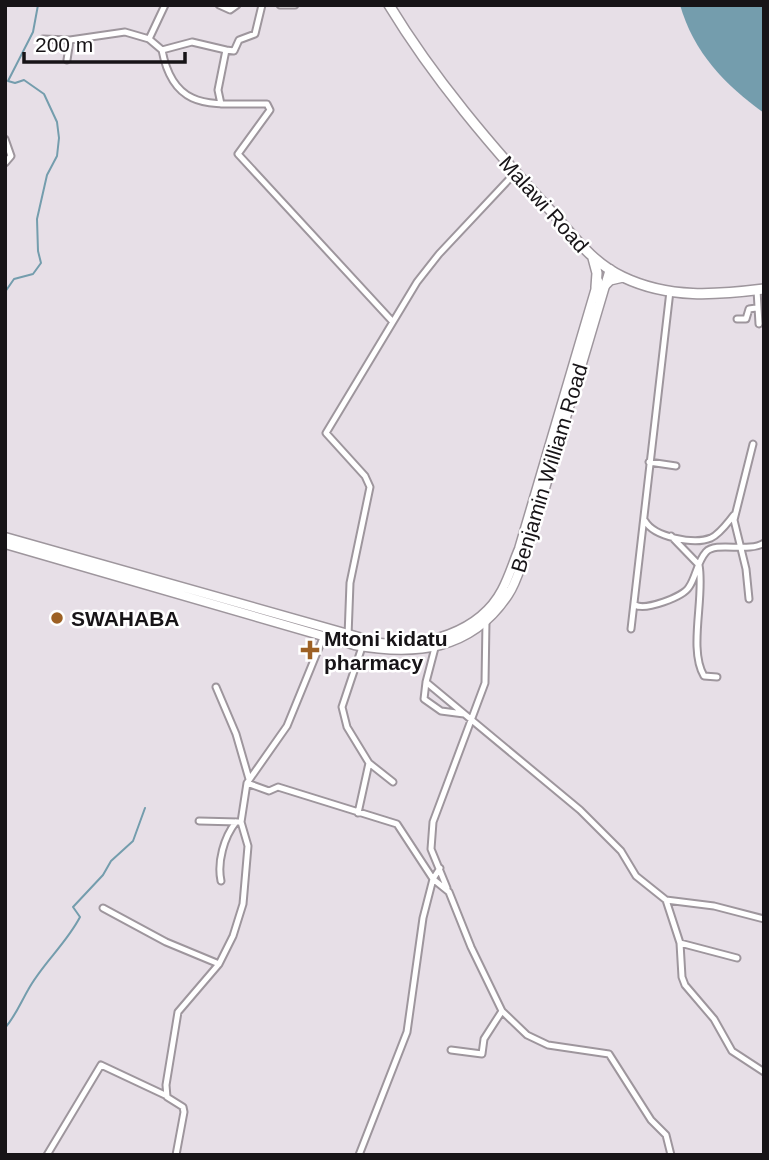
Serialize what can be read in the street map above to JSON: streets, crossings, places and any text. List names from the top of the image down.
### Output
{
  "streets": {
    "main road": ["Malawi Road", "Benjamin William Road"]
  },
  "crossings": [
    ["Malawi Road", "Benjamin William Road"]
  ],
  "places": {
    "other": ["SWAHABA"],
    "health": ["Mtoni kidatu pharmacy"]
  },
  "scale_bar": "200 m"
}
